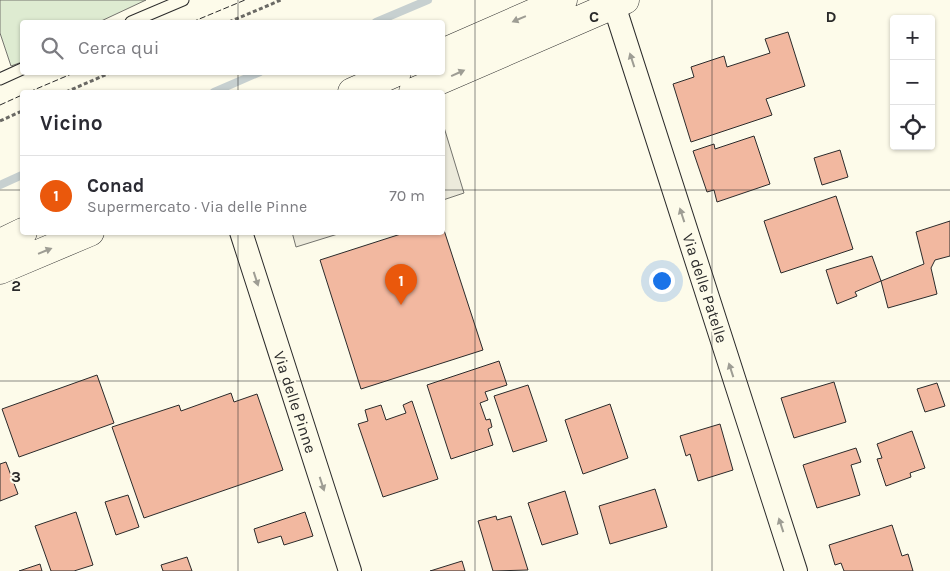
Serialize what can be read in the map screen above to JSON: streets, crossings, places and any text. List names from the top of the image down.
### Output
{
  "streets": {
    "street": ["Via delle Patelle", "Via delle Pinne"]
  },
  "one_way": ["Via delle Patelle", "Via delle Pinne"],
  "page": {
    "map_buttons": ["+", "−"],
    "search": "Cerca qui",
    "heading": "Vicino",
    "list": [
      {
        "mark": "1",
        "name": "Conad",
        "note": "Supermercato · Via delle Pinne",
        "value": "70 m"
      }
    ],
    "pins": "1"
  },
  "grid": {
    "columns": ["C", "D"],
    "rows": ["2", "3"]
  }
}
